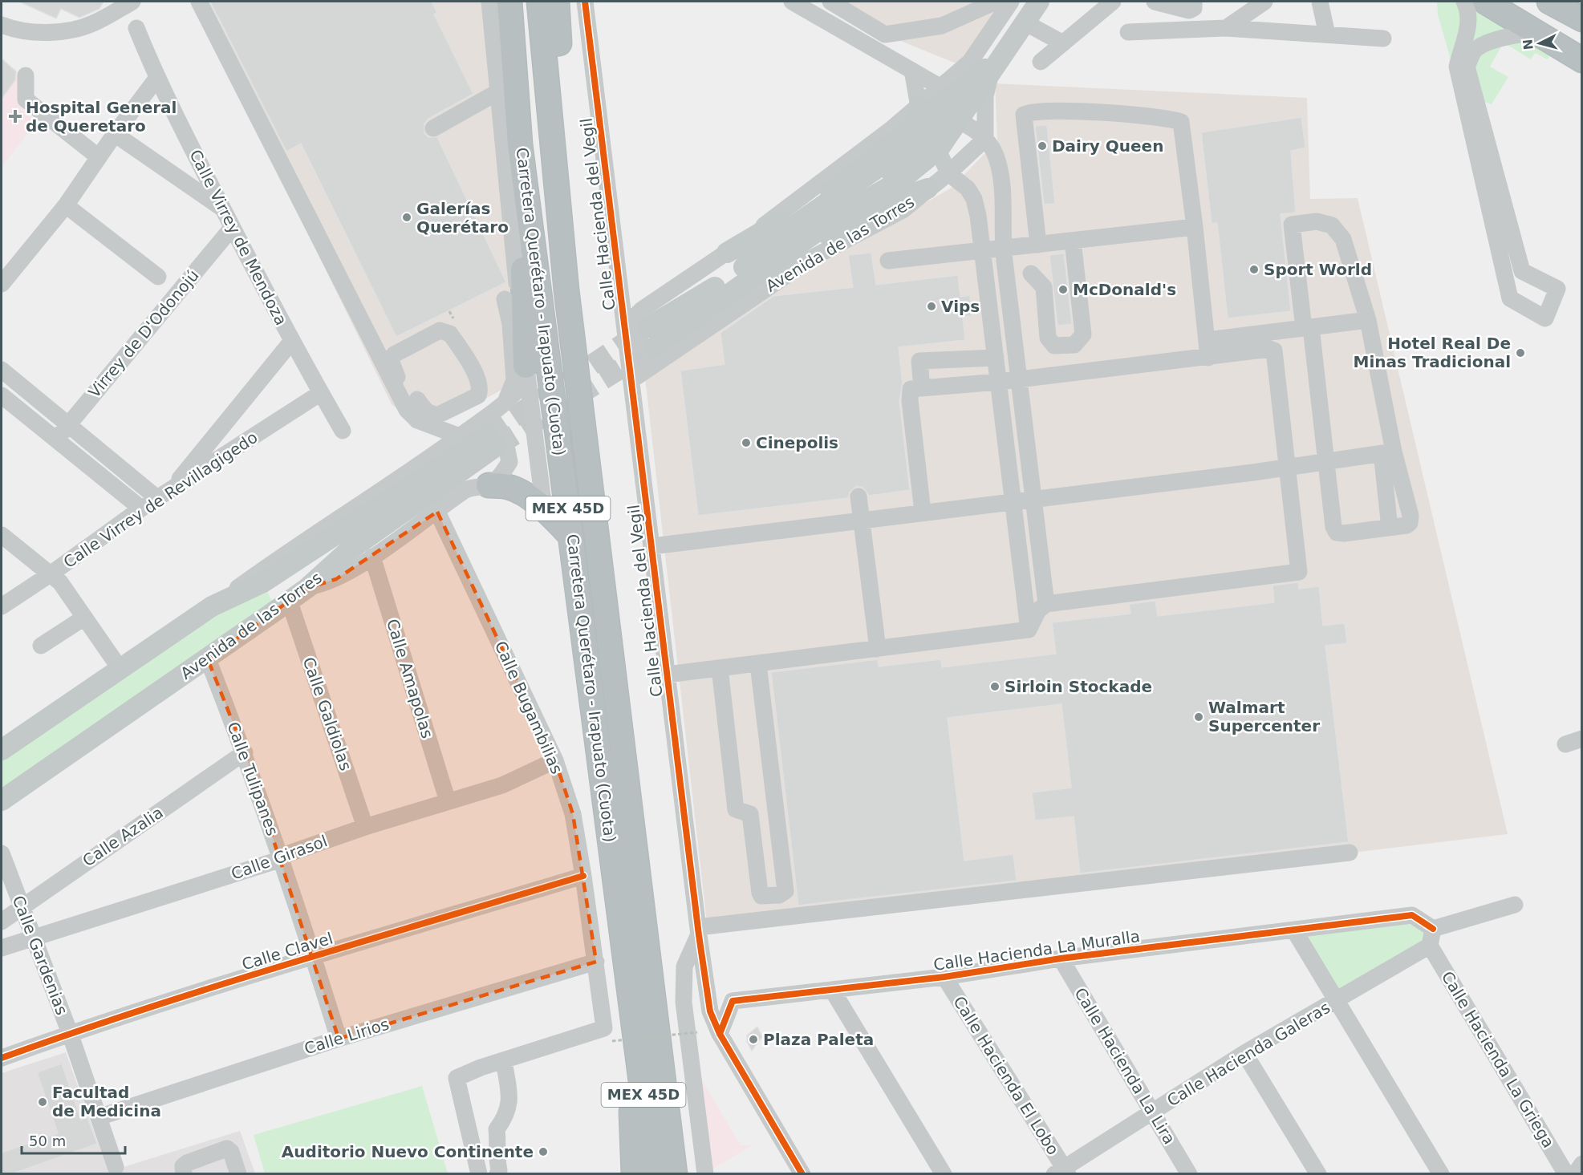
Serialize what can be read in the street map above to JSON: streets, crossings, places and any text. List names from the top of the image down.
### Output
{
  "streets": {
    "highway": ["Carretera Querétaro - Irapuato (Cuota)", "MEX 45D"],
    "main road": ["Avenida de las Torres"],
    "street": [
      "Calle Hacienda del Vegil",
      "Calle Virrey de Mendoza",
      "Virrey de D'Odonojú",
      "Calle Virrey de Revillagigedo",
      "Calle Amapolas",
      "Calle Bugambilias",
      "Calle Galdiolas",
      "Calle Tulipanes",
      "Calle Azalia",
      "Calle Girasol",
      "Calle Hacienda La Muralla",
      "Calle Clavel",
      "Calle Gardenias",
      "Calle Lirios",
      "Calle Hacienda Galeras",
      "Calle Hacienda La Griega",
      "Calle Hacienda La Lira",
      "Calle Hacienda El Lobo"
    ]
  },
  "crossings": [
    ["Calle Hacienda del Vegil", "Avenida de las Torres"],
    ["Calle Hacienda del Vegil", "Calle Hacienda La Muralla"],
    ["Calle Virrey de Mendoza", "Virrey de D'Odonojú"],
    ["Calle Virrey de Mendoza", "Calle Virrey de Revillagigedo"],
    ["Avenida de las Torres", "Calle Galdiolas"],
    ["Avenida de las Torres", "Calle Tulipanes"],
    ["Calle Amapolas", "Calle Girasol"],
    ["Calle Bugambilias", "Calle Girasol"],
    ["Calle Bugambilias", "Calle Clavel"],
    ["Calle Bugambilias", "Calle Lirios"],
    ["Calle Galdiolas", "Calle Girasol"],
    ["Calle Tulipanes", "Calle Azalia"],
    ["Calle Tulipanes", "Calle Girasol"],
    ["Calle Tulipanes", "Calle Clavel"],
    ["Calle Tulipanes", "Calle Lirios"],
    ["Calle Azalia", "Calle Gardenias"],
    ["Calle Girasol", "Calle Gardenias"],
    ["Calle Hacienda La Muralla", "Calle Hacienda Galeras"],
    ["Calle Hacienda La Muralla", "Calle Hacienda La Griega"],
    ["Calle Hacienda La Muralla", "Calle Hacienda La Lira"],
    ["Calle Hacienda La Muralla", "Calle Hacienda El Lobo"],
    ["Calle Clavel", "Calle Gardenias"],
    ["Calle Gardenias", "Calle Lirios"],
    ["Calle Hacienda Galeras", "Calle Hacienda La Griega"],
    ["Calle Hacienda Galeras", "Calle Hacienda La Lira"],
    ["Calle Hacienda Galeras", "Calle Hacienda El Lobo"]
  ],
  "places": {
    "health": ["Hospital General de Queretaro"],
    "other": [
      "Dairy Queen",
      "Galerías Querétaro",
      "Sport World",
      "McDonald's",
      "Vips",
      "Hotel Real De Minas Tradicional",
      "Cinepolis",
      "Sirloin Stockade",
      "Walmart Supercenter",
      "Plaza Paleta",
      "Facultad de Medicina",
      "Auditorio Nuevo Continente"
    ]
  },
  "scale_bar": "50 m",
  "north": "left"
}
